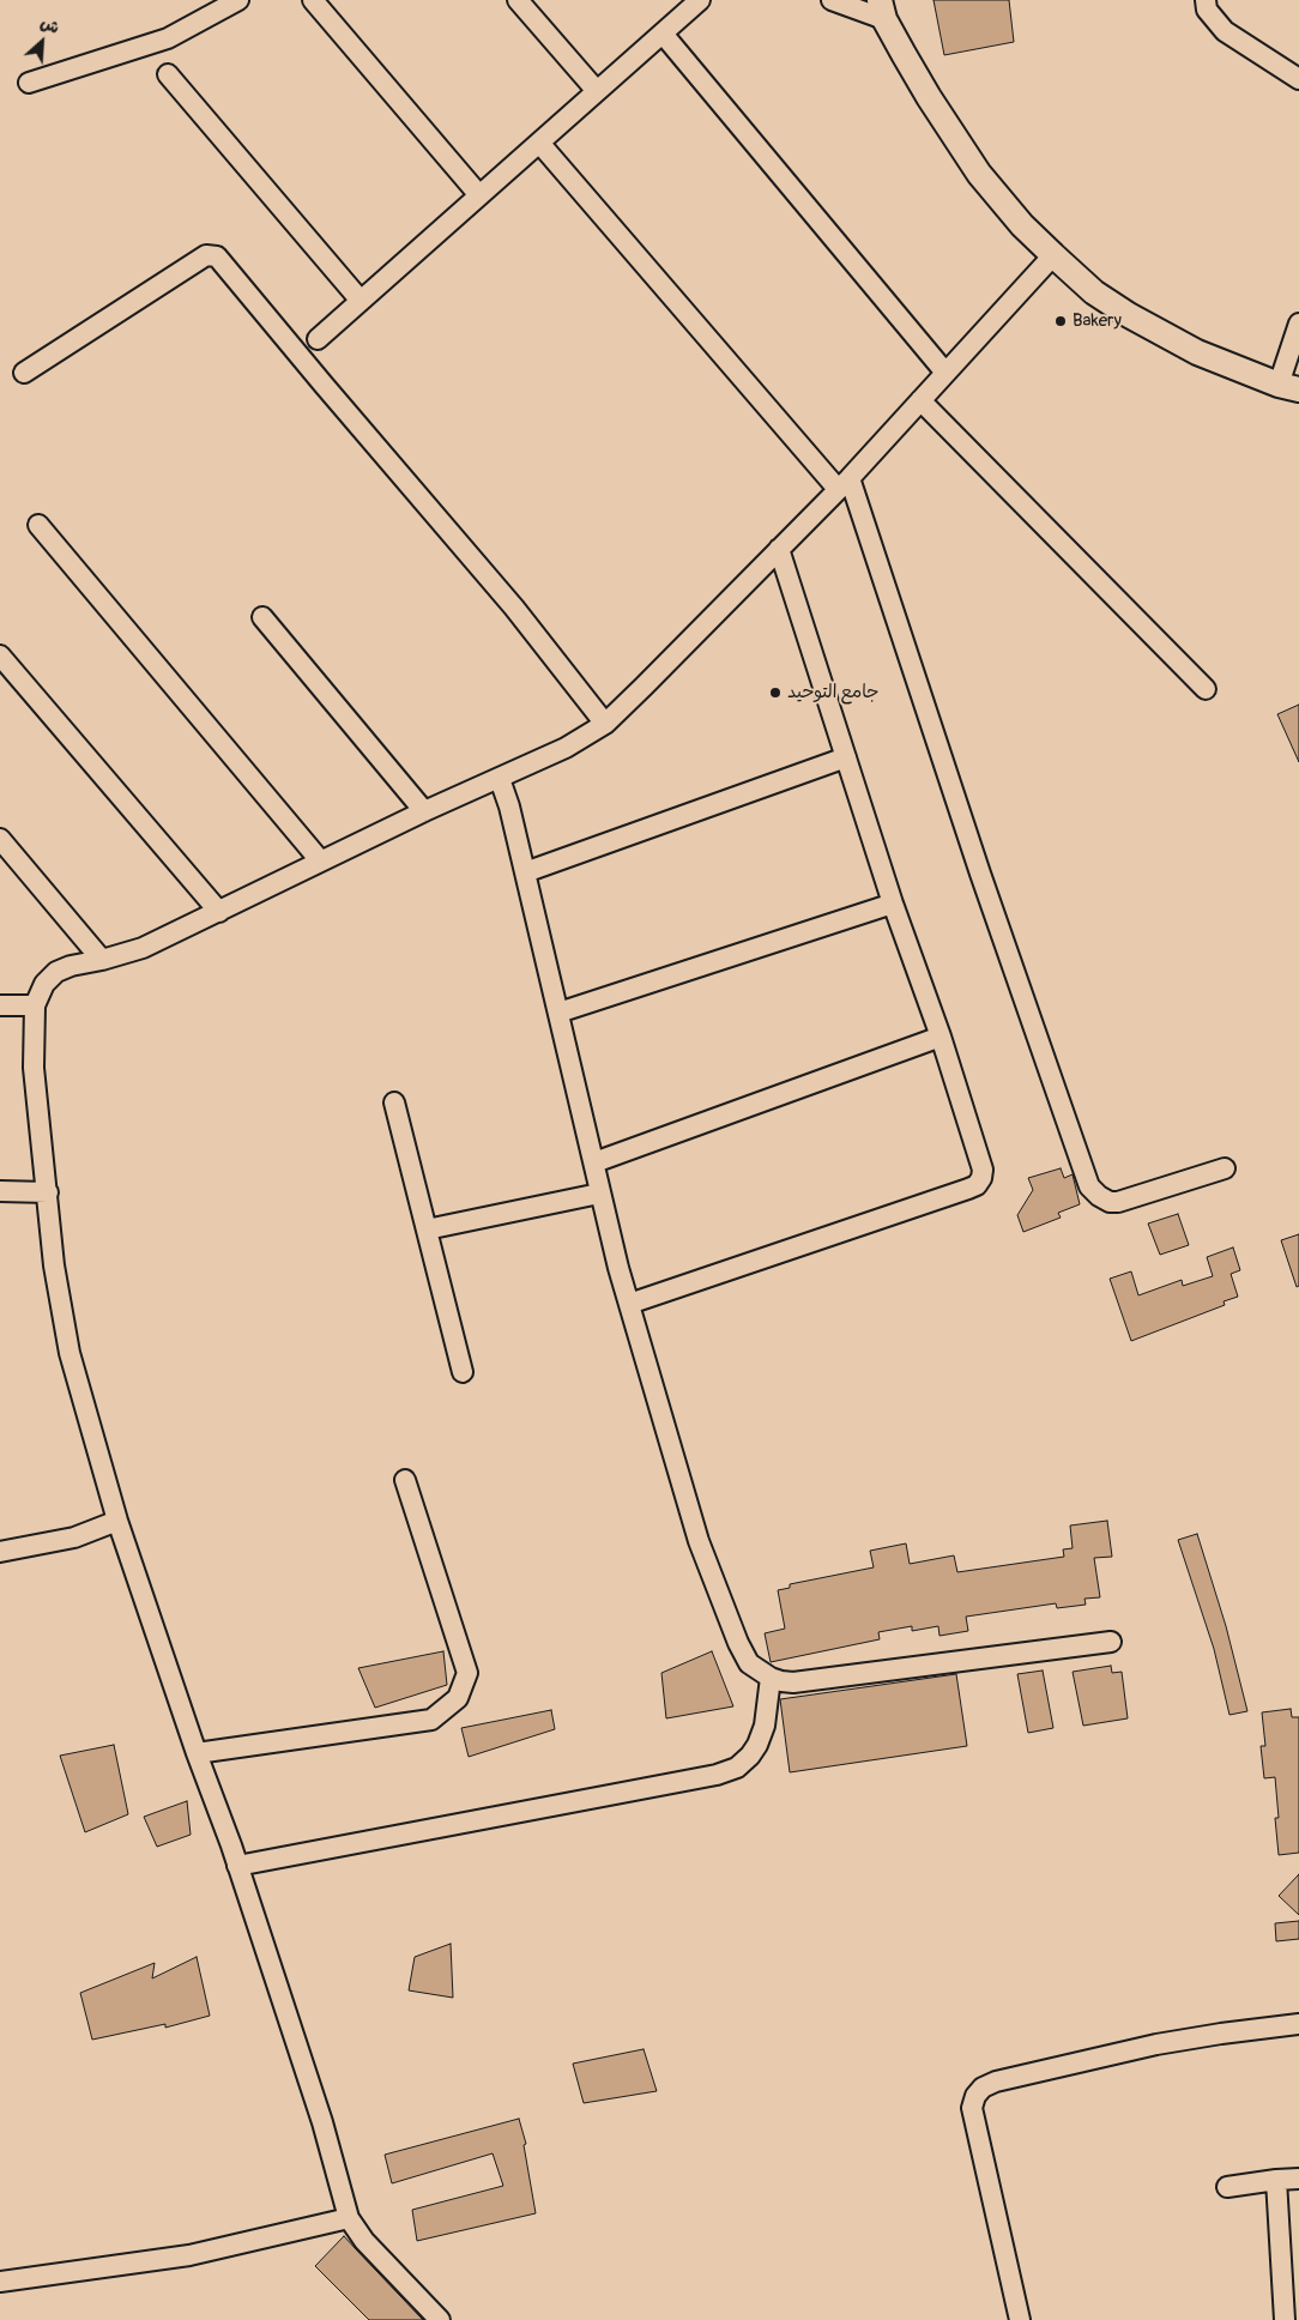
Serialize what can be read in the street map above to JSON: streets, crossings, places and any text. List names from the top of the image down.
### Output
{
  "places": ["Bakery", "جامع التوحيد"],
  "north": "top right"
}
